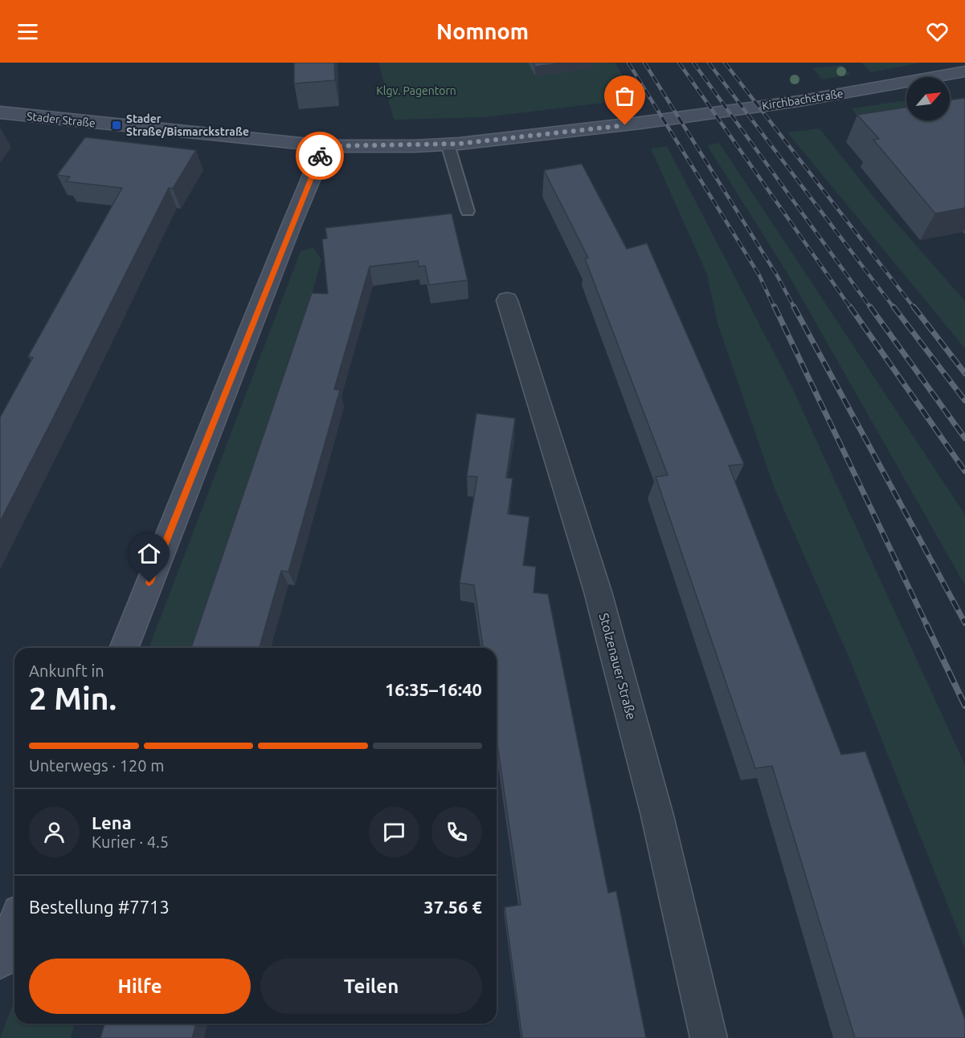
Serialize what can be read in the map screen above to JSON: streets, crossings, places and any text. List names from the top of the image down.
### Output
{
  "streets": {
    "main road": ["Kirchbachstraße", "Stader Straße"],
    "street": ["Stolzenauer Straße"]
  },
  "crossings": [
    ["Kirchbachstraße", "Stader Straße"]
  ],
  "parks": ["Klgv. Pagentorn"],
  "places": {
    "transit": ["Stader Straße/Bismarckstraße"]
  },
  "north": "top right",
  "page": {
    "header": "Nomnom",
    "heading": ["2 Min.", "Ankunft in", "16:35–16:40"],
    "panel": [
      "Lena",
      "Kurier · 4.5",
      "Bestellung #7713",
      "37.56 €"
    ],
    "bar": "Unterwegs · 120 m",
    "buttons": ["Hilfe", "Teilen"]
  }
}
